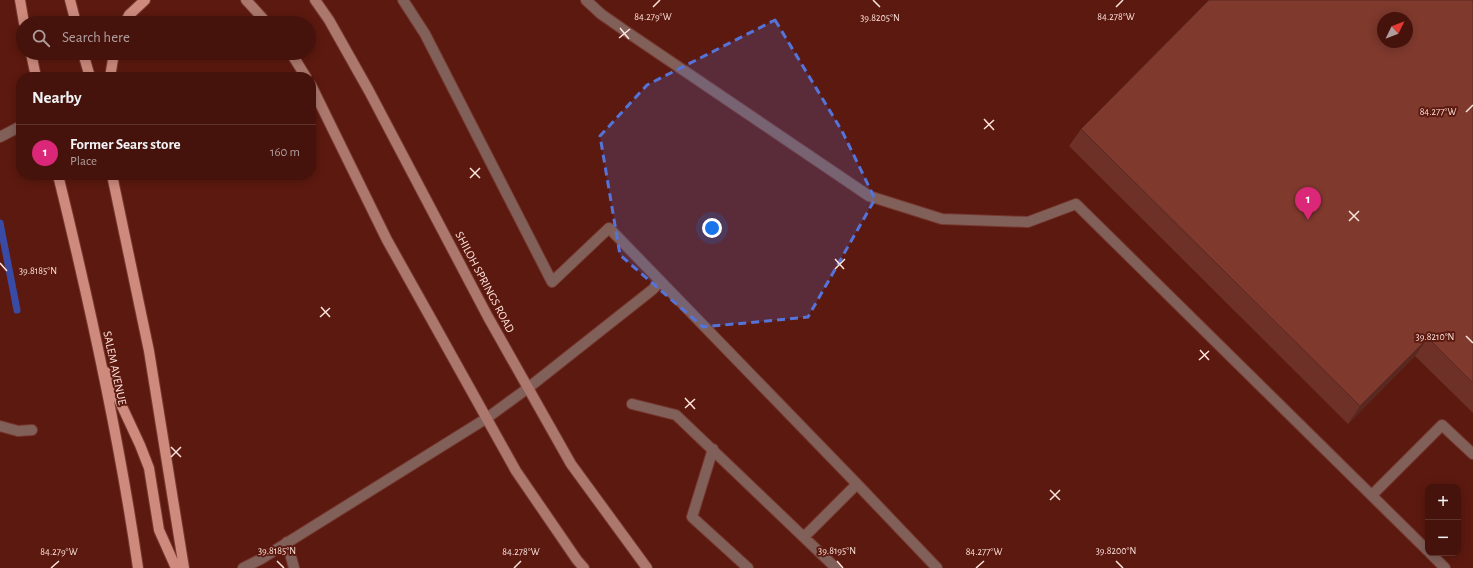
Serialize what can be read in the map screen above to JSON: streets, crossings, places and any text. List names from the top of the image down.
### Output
{
  "streets": {
    "main road": ["SHILOH SPRINGS ROAD", "SALEM AVENUE"]
  },
  "north": "top right",
  "page": {
    "search": "Search here",
    "heading": "Nearby",
    "list": [
      {
        "mark": "1",
        "name": "Former Sears store",
        "note": "Place",
        "value": "160 m"
      }
    ],
    "pins": "1",
    "map_buttons": ["+", "−"]
  },
  "coordinates": [
    "84.279°W",
    "84.278°W",
    "39.8205°N",
    "84.277°W",
    "39.8185°N",
    "39.8210°N",
    "39.8195°N",
    "39.8200°N"
  ]
}
